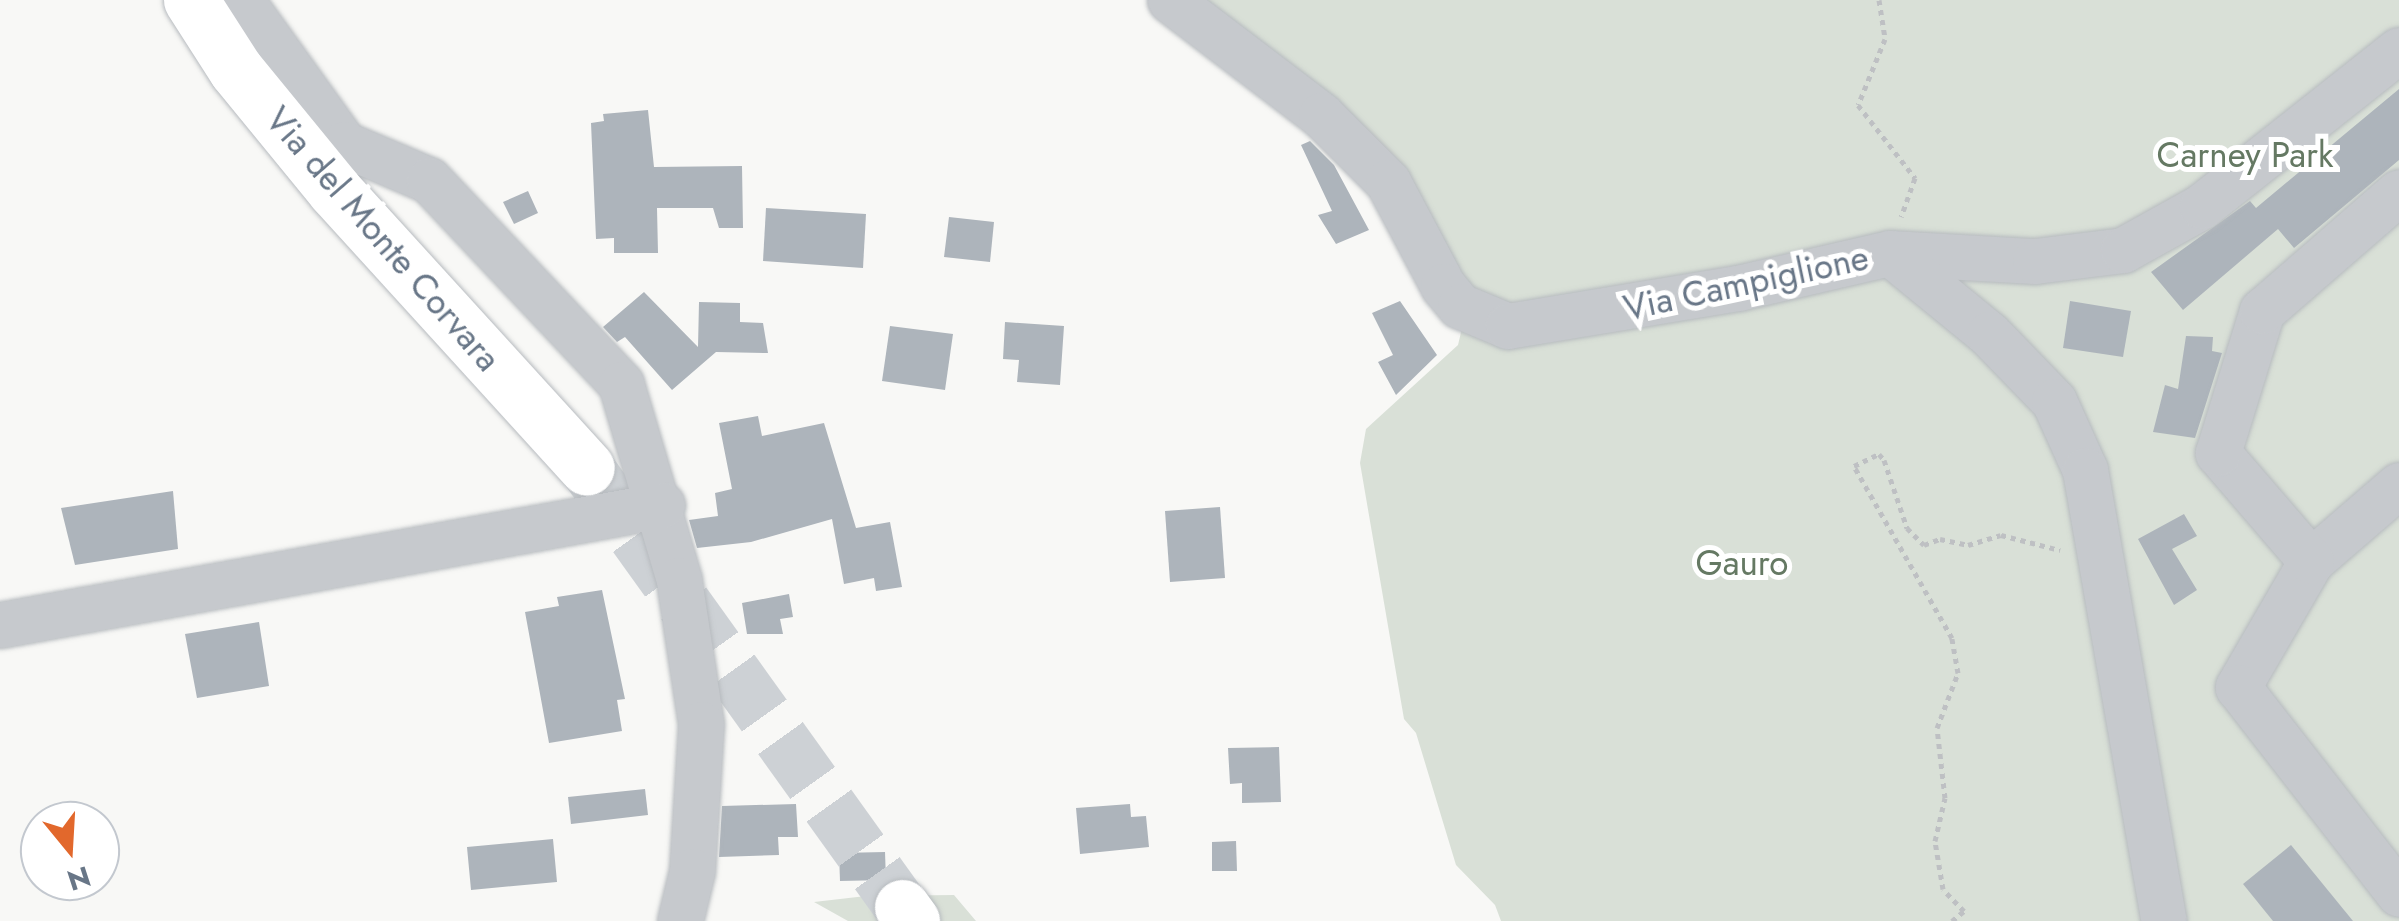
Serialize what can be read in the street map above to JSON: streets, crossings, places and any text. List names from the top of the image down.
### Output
{
  "streets": {
    "main road": ["Via del Monte Corvara"],
    "street": ["Via Campiglione"]
  },
  "parks": ["Carney Park", "Gauro"],
  "north": "bottom"
}
